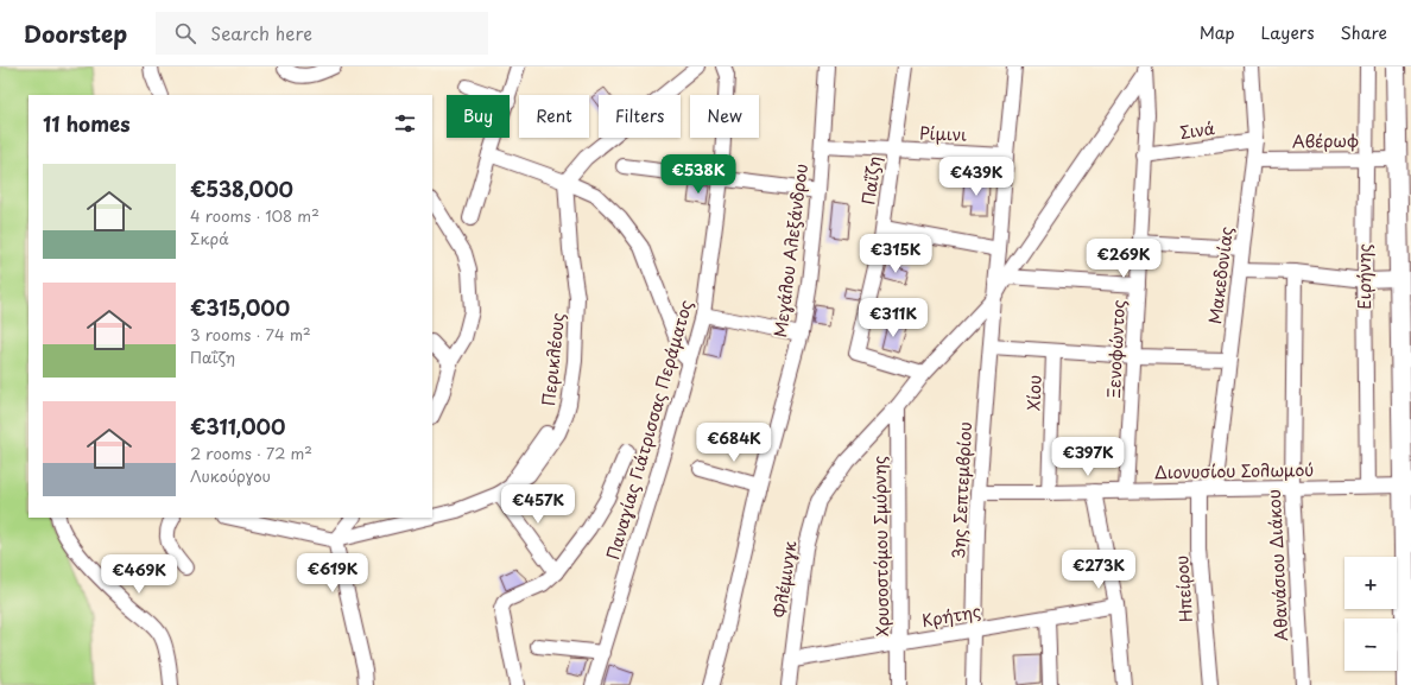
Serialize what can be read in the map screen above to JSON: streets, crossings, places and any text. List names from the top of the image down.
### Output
{
  "streets": {
    "main road": ["Ειρήνης"],
    "street": [
      "Σινά",
      "Ρίμινι",
      "Αβέρωφ",
      "Παΐζη",
      "Μεγάλου Αλεξάνδρου",
      "Μακεδονίας",
      "Ξενοφώντος",
      "Περικλέους",
      "Χίου",
      "Παναγίας Γιάτρισσας Περάματος",
      "Διονυσίου Σολωμού",
      "3ης Σεπτεμβρίου",
      "Χρυσοστόμου Σμύρνης",
      "Αθανάσιου Διάκου",
      "Φλέμινγκ",
      "Ηπείρου",
      "Κρήτης"
    ]
  },
  "crossings": [
    ["Σινά", "Μακεδονίας"],
    ["Σινά", "Ξενοφώντος"],
    ["Ρίμινι", "Παΐζη"],
    ["Ρίμινι", "Μεγάλου Αλεξάνδρου"],
    ["Ρίμινι", "3ης Σεπτεμβρίου"],
    ["Αβέρωφ", "Μακεδονίας"],
    ["Αβέρωφ", "Ειρήνης"],
    ["Παΐζη", "Φλέμινγκ"],
    ["Μακεδονίας", "Διονυσίου Σολωμού"],
    ["Ειρήνης", "Διονυσίου Σολωμού"],
    ["Ξενοφώντος", "Διονυσίου Σολωμού"],
    ["Χίου", "Διονυσίου Σολωμού"],
    ["Διονυσίου Σολωμού", "3ης Σεπτεμβρίου"],
    ["Διονυσίου Σολωμού", "Αθανάσιου Διάκου"],
    ["Διονυσίου Σολωμού", "Ηπείρου"],
    ["3ης Σεπτεμβρίου", "Φλέμινγκ"],
    ["3ης Σεπτεμβρίου", "Κρήτης"],
    ["Χρυσοστόμου Σμύρνης", "Φλέμινγκ"],
    ["Χρυσοστόμου Σμύρνης", "Κρήτης"],
    ["Φλέμινγκ", "Κρήτης"]
  ],
  "page": {
    "header": "Doorstep",
    "search": "Search here",
    "nav": ["Map", "Layers", "Share"],
    "chip": [
      "Buy",
      "Rent",
      "Filters",
      "New"
    ],
    "heading": "11 homes",
    "list": [
      {
        "name": "€538,000",
        "note": "4 rooms · 108 m² · Σκρά"
      },
      {
        "name": "€315,000",
        "note": "3 rooms · 74 m² · Παΐζη"
      },
      {
        "name": "€311,000",
        "note": "2 rooms · 72 m² · Λυκούργου"
      }
    ],
    "price": [
      "€538K",
      "€439K",
      "€315K",
      "€269K",
      "€311K",
      "€684K",
      "€397K",
      "€457K",
      "€273K",
      "€619K",
      "€469K"
    ],
    "map_buttons": ["+", "−"]
  }
}
